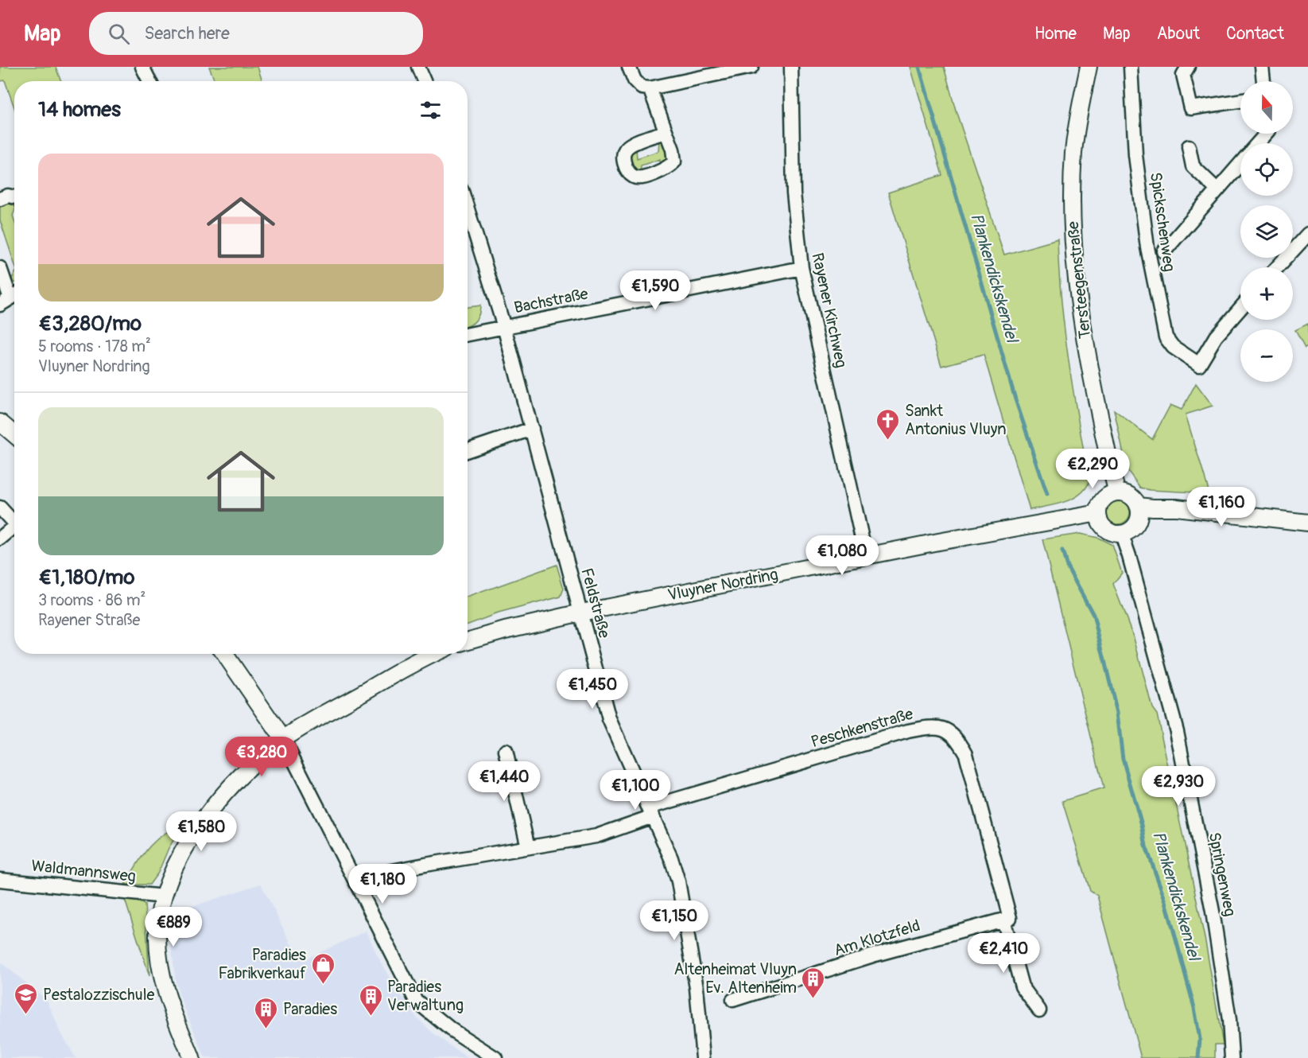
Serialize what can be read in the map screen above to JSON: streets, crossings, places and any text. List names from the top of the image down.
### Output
{
  "streets": {
    "street": [
      "Spickschenweg",
      "Tersteegenstraße",
      "Bachstraße",
      "Rayener Kirchweg",
      "Vluyner Nordring",
      "Feldstraße",
      "Peschkenstraße",
      "Waldmannsweg",
      "Springenweg",
      "Am Klotzfeld"
    ]
  },
  "crossings": [
    ["Tersteegenstraße", "Vluyner Nordring"],
    ["Tersteegenstraße", "Springenweg"],
    ["Bachstraße", "Rayener Kirchweg"],
    ["Bachstraße", "Feldstraße"],
    ["Rayener Kirchweg", "Vluyner Nordring"],
    ["Vluyner Nordring", "Feldstraße"],
    ["Vluyner Nordring", "Springenweg"],
    ["Feldstraße", "Peschkenstraße"],
    ["Peschkenstraße", "Am Klotzfeld"]
  ],
  "water": ["Plankendickskendel"],
  "places": {
    "church": ["Sankt Antonius Vluyn"],
    "shop": ["Paradies Fabrikverkauf"],
    "building": ["Altenheimat Vluyn Ev. Altenheim", "Paradies Verwaltung", "Paradies"],
    "school or university": ["Pestalozzischule"]
  },
  "north": "top",
  "page": {
    "header": "Map",
    "search": "Search here",
    "nav": [
      "Home",
      "Map",
      "About",
      "Contact"
    ],
    "map_buttons": ["+", "−"],
    "heading": "14 homes",
    "list": [
      {
        "name": "€3,280/mo",
        "note": "5 rooms · 178 m² · Vluyner Nordring"
      },
      {
        "name": "€1,180/mo",
        "note": "3 rooms · 86 m² · Rayener Straße"
      }
    ],
    "price": [
      "€1,590",
      "€2,290",
      "€1,160",
      "€1,080",
      "€1,450",
      "€3,280",
      "€1,440",
      "€2,930",
      "€1,100",
      "€1,580",
      "€1,180",
      "€1,150",
      "€889",
      "€2,410"
    ]
  }
}
